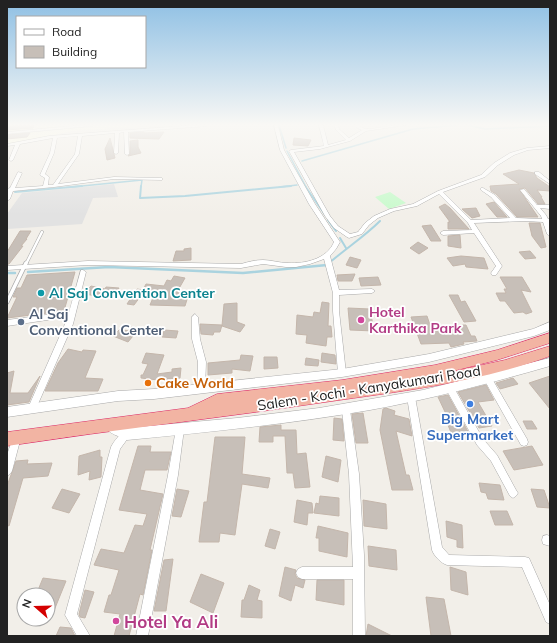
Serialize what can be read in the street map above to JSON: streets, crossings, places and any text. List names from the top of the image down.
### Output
{
  "streets": {
    "highway": ["Salem - Kochi - Kanyakumari Road"]
  },
  "places": [
    "Al Saj Convention Center",
    "Hotel Karthika Park",
    "Al Saj Conventional Center",
    "Cake World",
    "Big Mart Supermarket",
    "Hotel Ya Ali"
  ],
  "legend": ["Road", "Building"],
  "north": "left"
}
